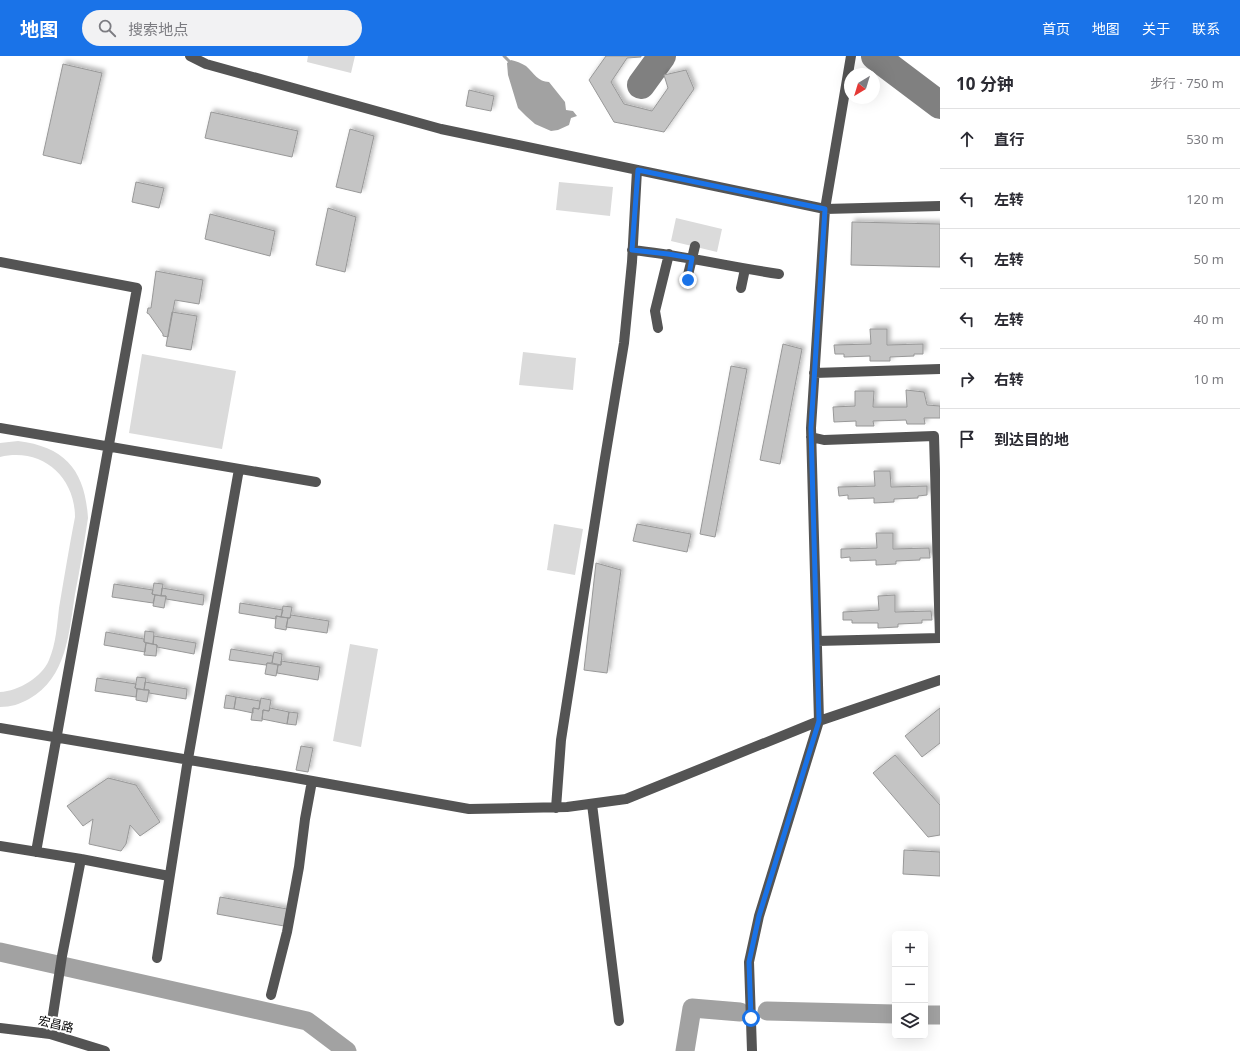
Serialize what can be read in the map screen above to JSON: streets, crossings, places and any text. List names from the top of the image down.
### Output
{
  "streets": {
    "street": ["宏昌路"]
  },
  "north": "bottom left",
  "page": {
    "header": "地图",
    "search": "搜索地点",
    "nav": [
      "首页",
      "地图",
      "关于",
      "联系"
    ],
    "heading": ["10 分钟", "步行 · 750 m"],
    "list": [
      ["直行", "530 m"],
      ["左转", "120 m"],
      ["左转", "50 m"],
      ["左转", "40 m"],
      ["右转", "10 m"],
      "到达目的地"
    ],
    "map_buttons": ["+", "−"]
  }
}
